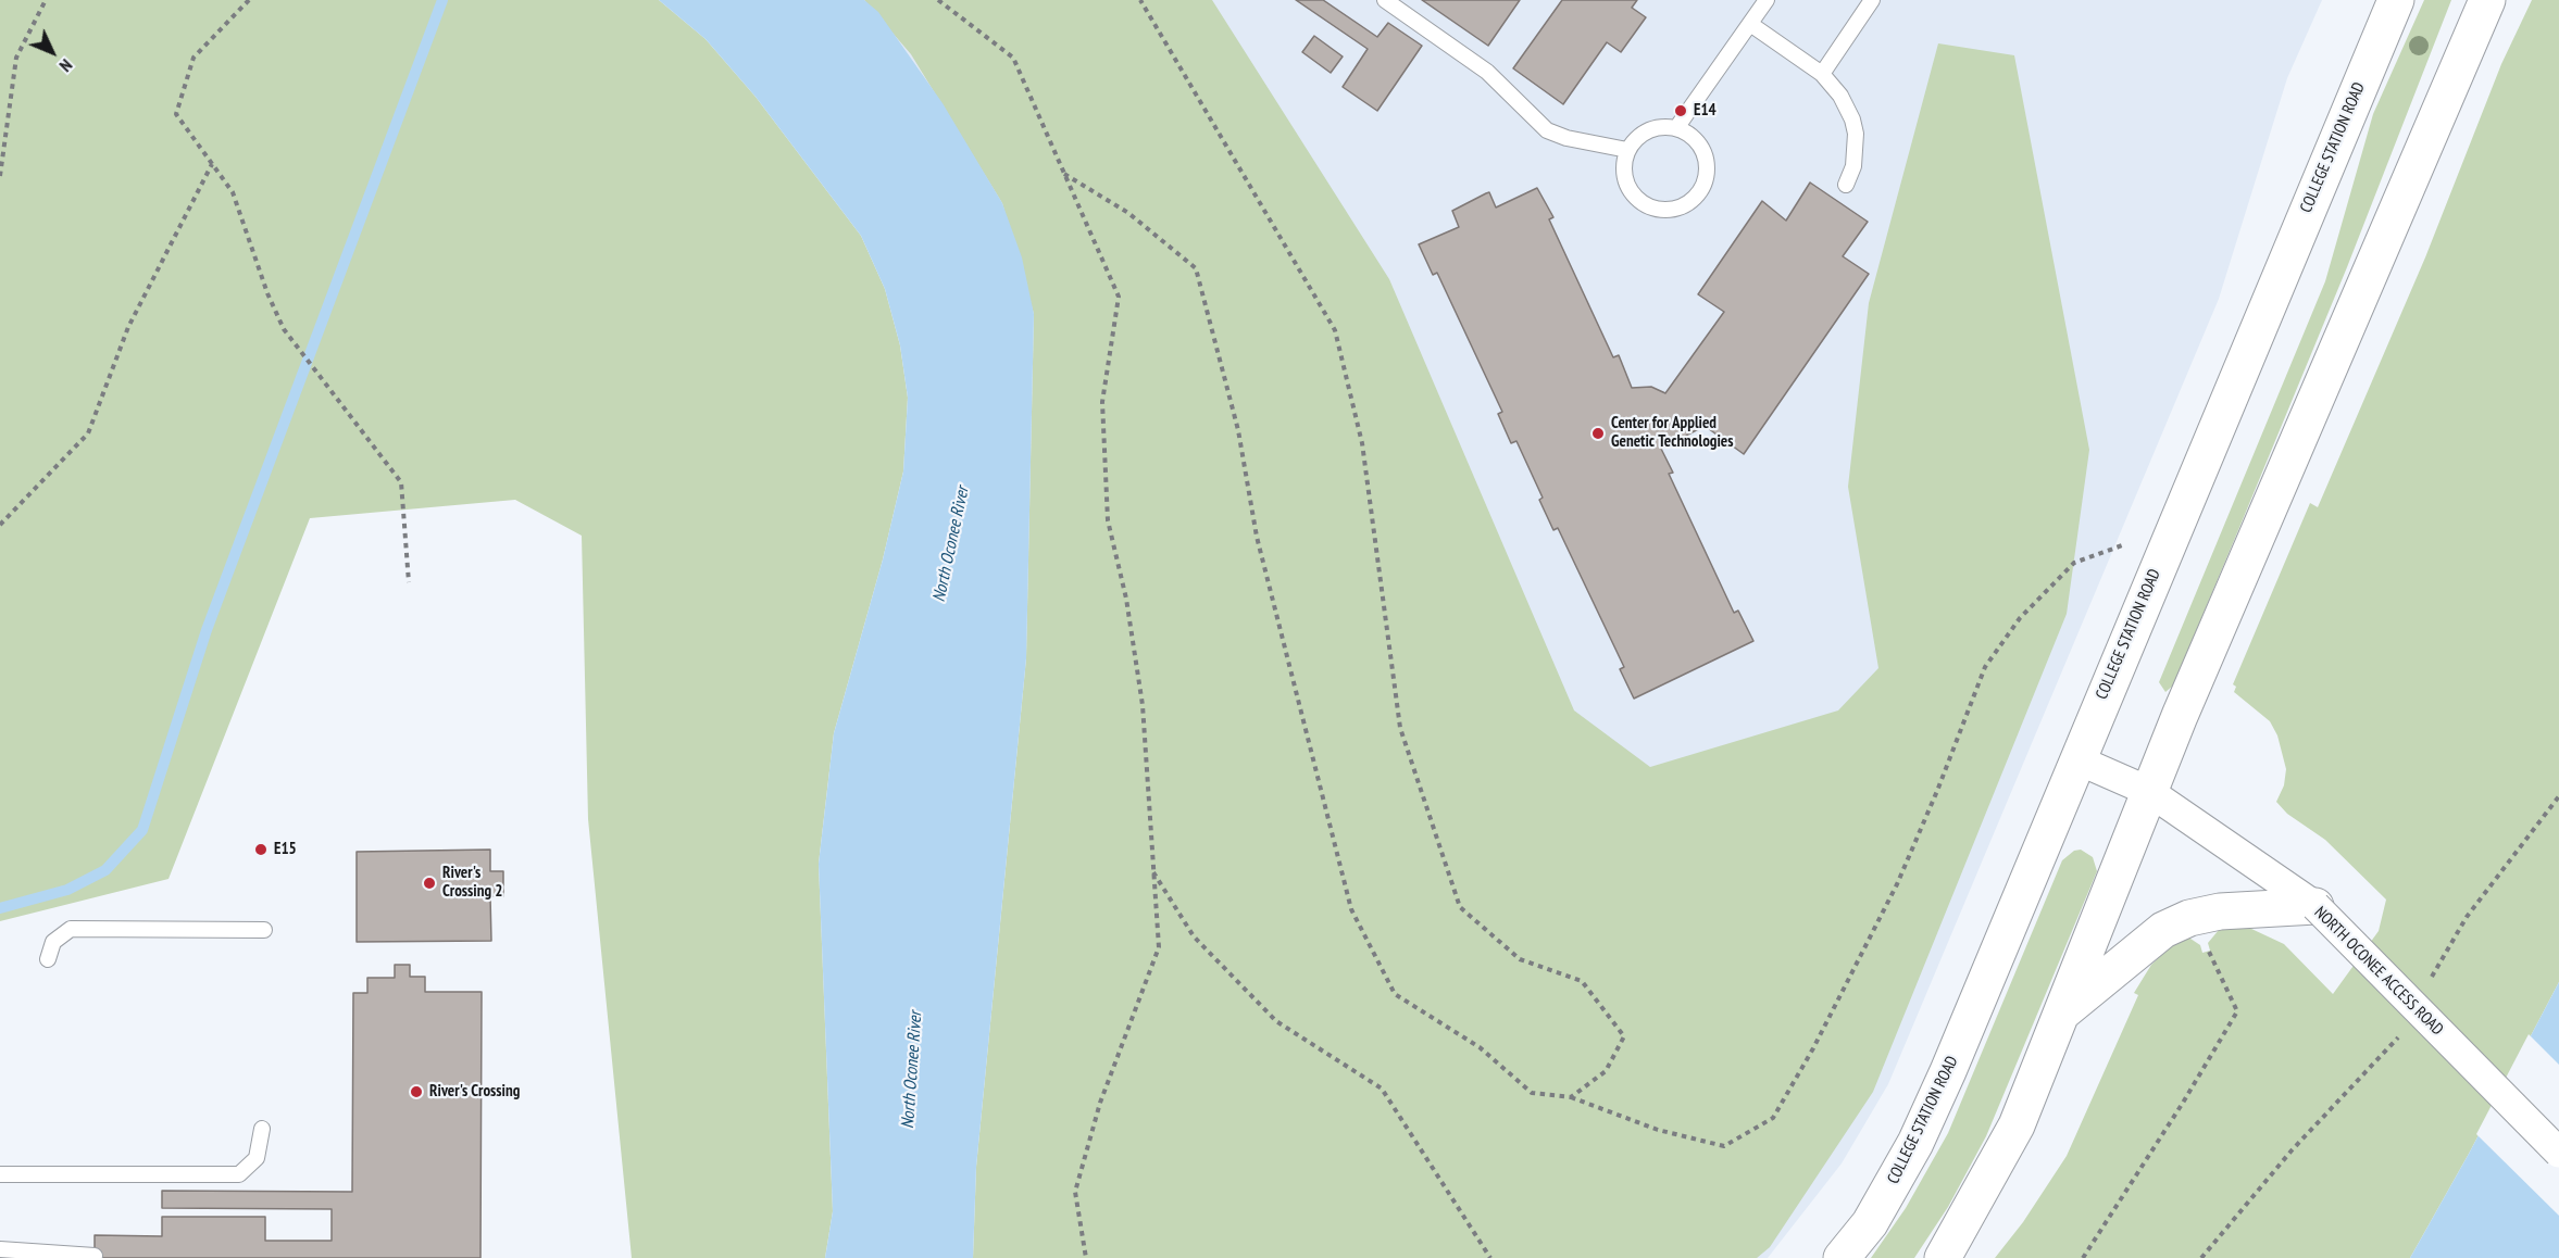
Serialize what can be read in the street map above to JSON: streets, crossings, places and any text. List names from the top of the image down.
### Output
{
  "streets": {
    "main road": ["COLLEGE STATION ROAD"],
    "street": ["NORTH OCONEE ACCESS ROAD"]
  },
  "crossings": [
    ["COLLEGE STATION ROAD", "NORTH OCONEE ACCESS ROAD"]
  ],
  "water": ["North Oconee River"],
  "places": [
    "E14",
    "Center for Applied Genetic Technologies",
    "E15",
    "River's Crossing 2",
    "River's Crossing"
  ],
  "north": "bottom right"
}
